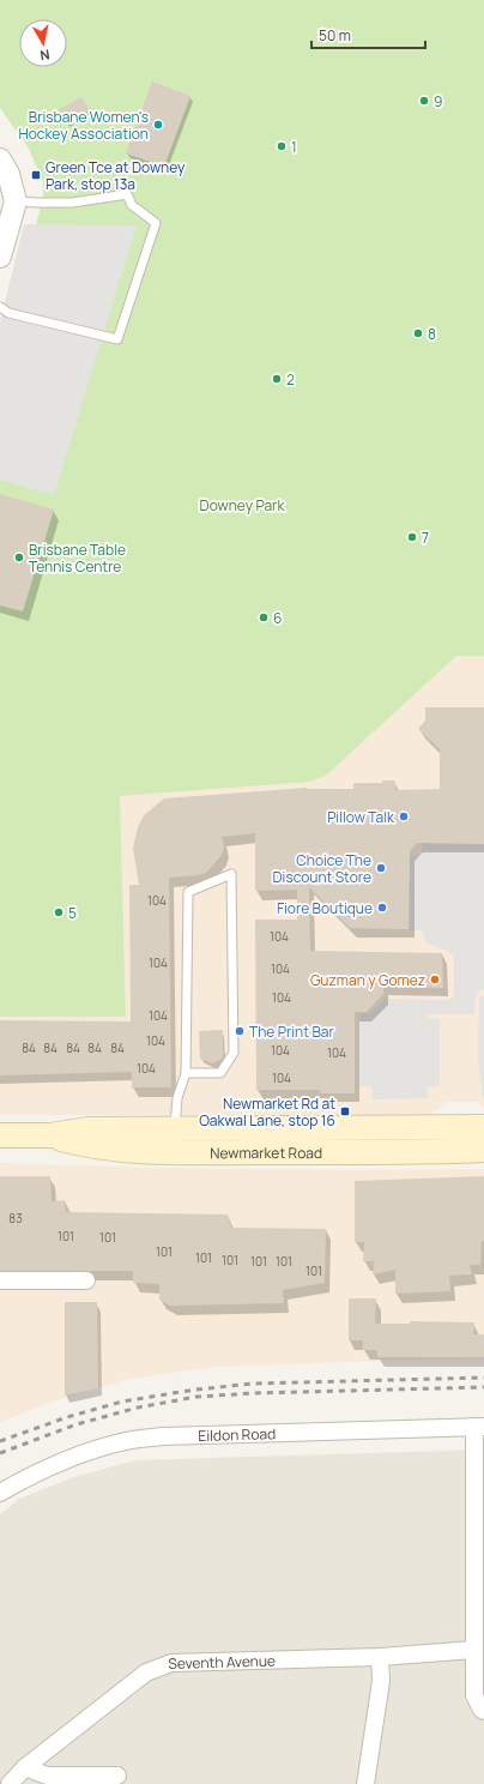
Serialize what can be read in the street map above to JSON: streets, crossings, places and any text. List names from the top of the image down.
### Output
{
  "streets": {
    "main road": ["Newmarket Road"],
    "street": ["Eildon Road", "Seventh Avenue"]
  },
  "parks": ["Downey Park"],
  "places": {
    "other": [
      "9",
      "Brisbane Women's Hockey Association",
      "1",
      "8",
      "2",
      "7",
      "Brisbane Table Tennis Centre",
      "6",
      "Pillow Talk",
      "Choice The Discount Store",
      "Fiore Boutique",
      "5",
      "Guzman y Gomez",
      "The Print Bar"
    ],
    "transit": ["Green Tce at Downey Park, stop 13a", "Newmarket Rd at Oakwal Lane, stop 16"]
  },
  "house_numbers": [
    "104",
    "104",
    "104",
    "104",
    "104",
    "104",
    "104",
    "84",
    "84",
    "84",
    "84",
    "84",
    "104",
    "104",
    "104",
    "104",
    "83",
    "101",
    "101",
    "101",
    "101",
    "101",
    "101",
    "101",
    "101"
  ],
  "scale_bar": "50 m",
  "north": "bottom"
}
